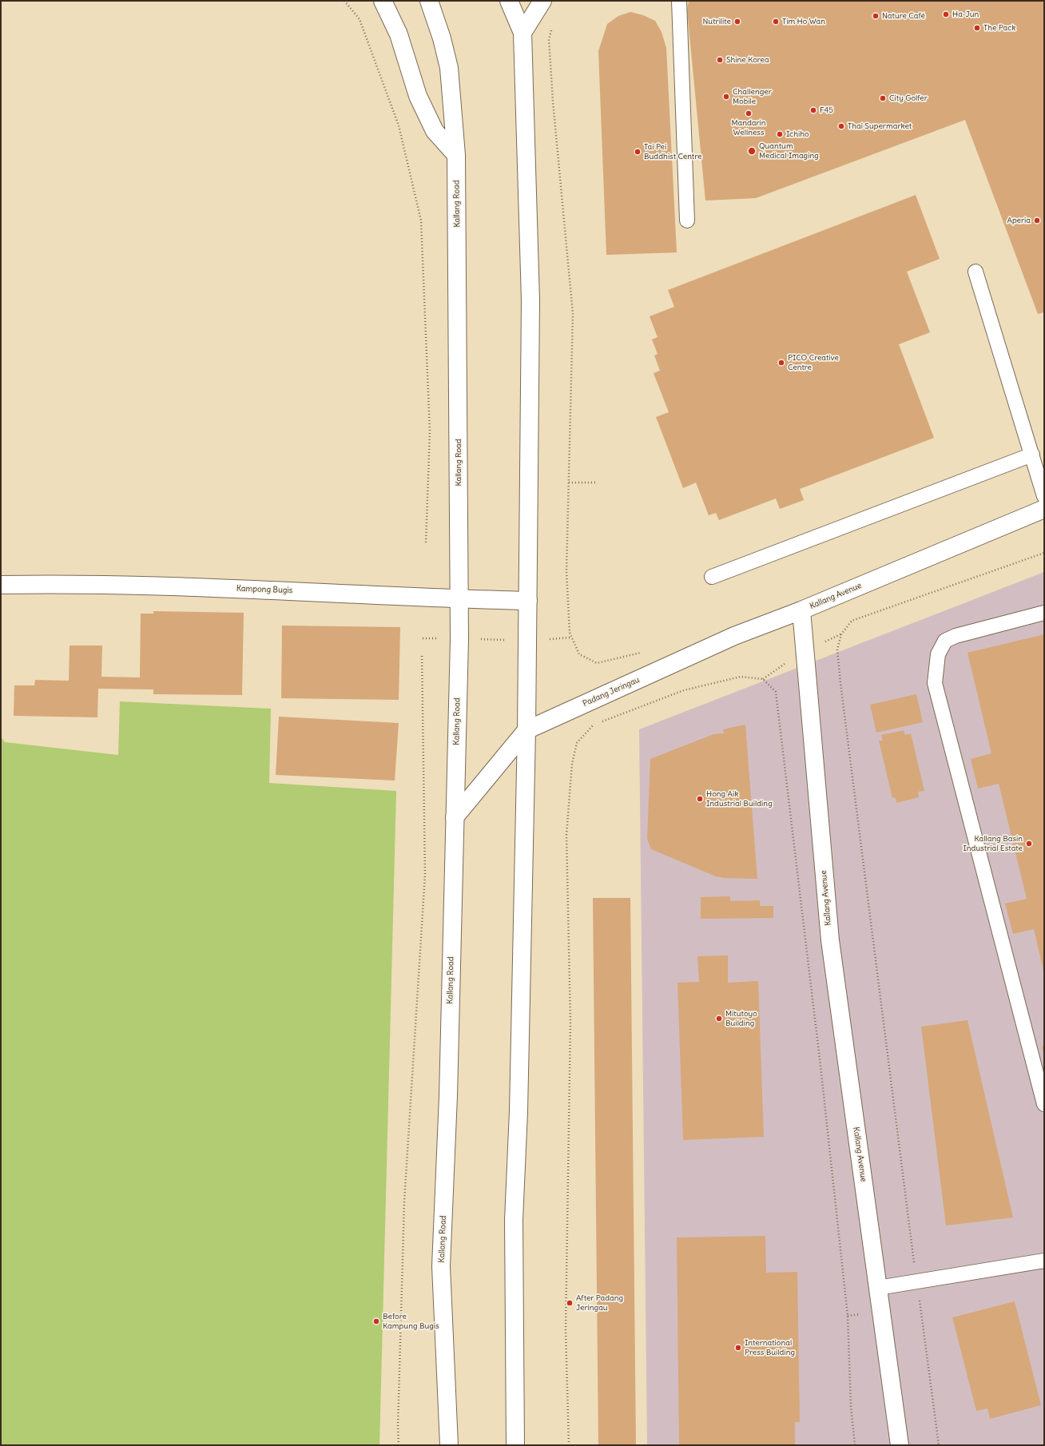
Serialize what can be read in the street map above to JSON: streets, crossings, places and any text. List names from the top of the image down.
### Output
{
  "streets": {
    "main road": [
      "Kallang Road",
      "Kampong Bugis",
      "Kallang Avenue",
      "Padang Jeringau"
    ]
  },
  "crossings": [
    ["Kallang Road", "Kampong Bugis"],
    ["Kallang Road", "Padang Jeringau"],
    ["Kallang Avenue", "Padang Jeringau"]
  ],
  "places": [
    "Ha-Jun",
    "Nature Café",
    "Nutrilite",
    "Tim Ho Wan",
    "The Pack",
    "Shine Korea",
    "Challenger Mobile",
    "City Golfer",
    "F45",
    "Mandarin Wellness",
    "Thai Supermarket",
    "Ichiho",
    "Quantum Medical Imaging",
    "Tai Pei Buddhist Centre",
    "Aperia",
    "PICO Creative Centre",
    "Hong Aik Industrial Building",
    "Kallang Basin Industrial Estate",
    "Mitutoyo Building",
    "After Padang Jeringau",
    "Before Kampung Bugis",
    "International Press Building"
  ]
}
